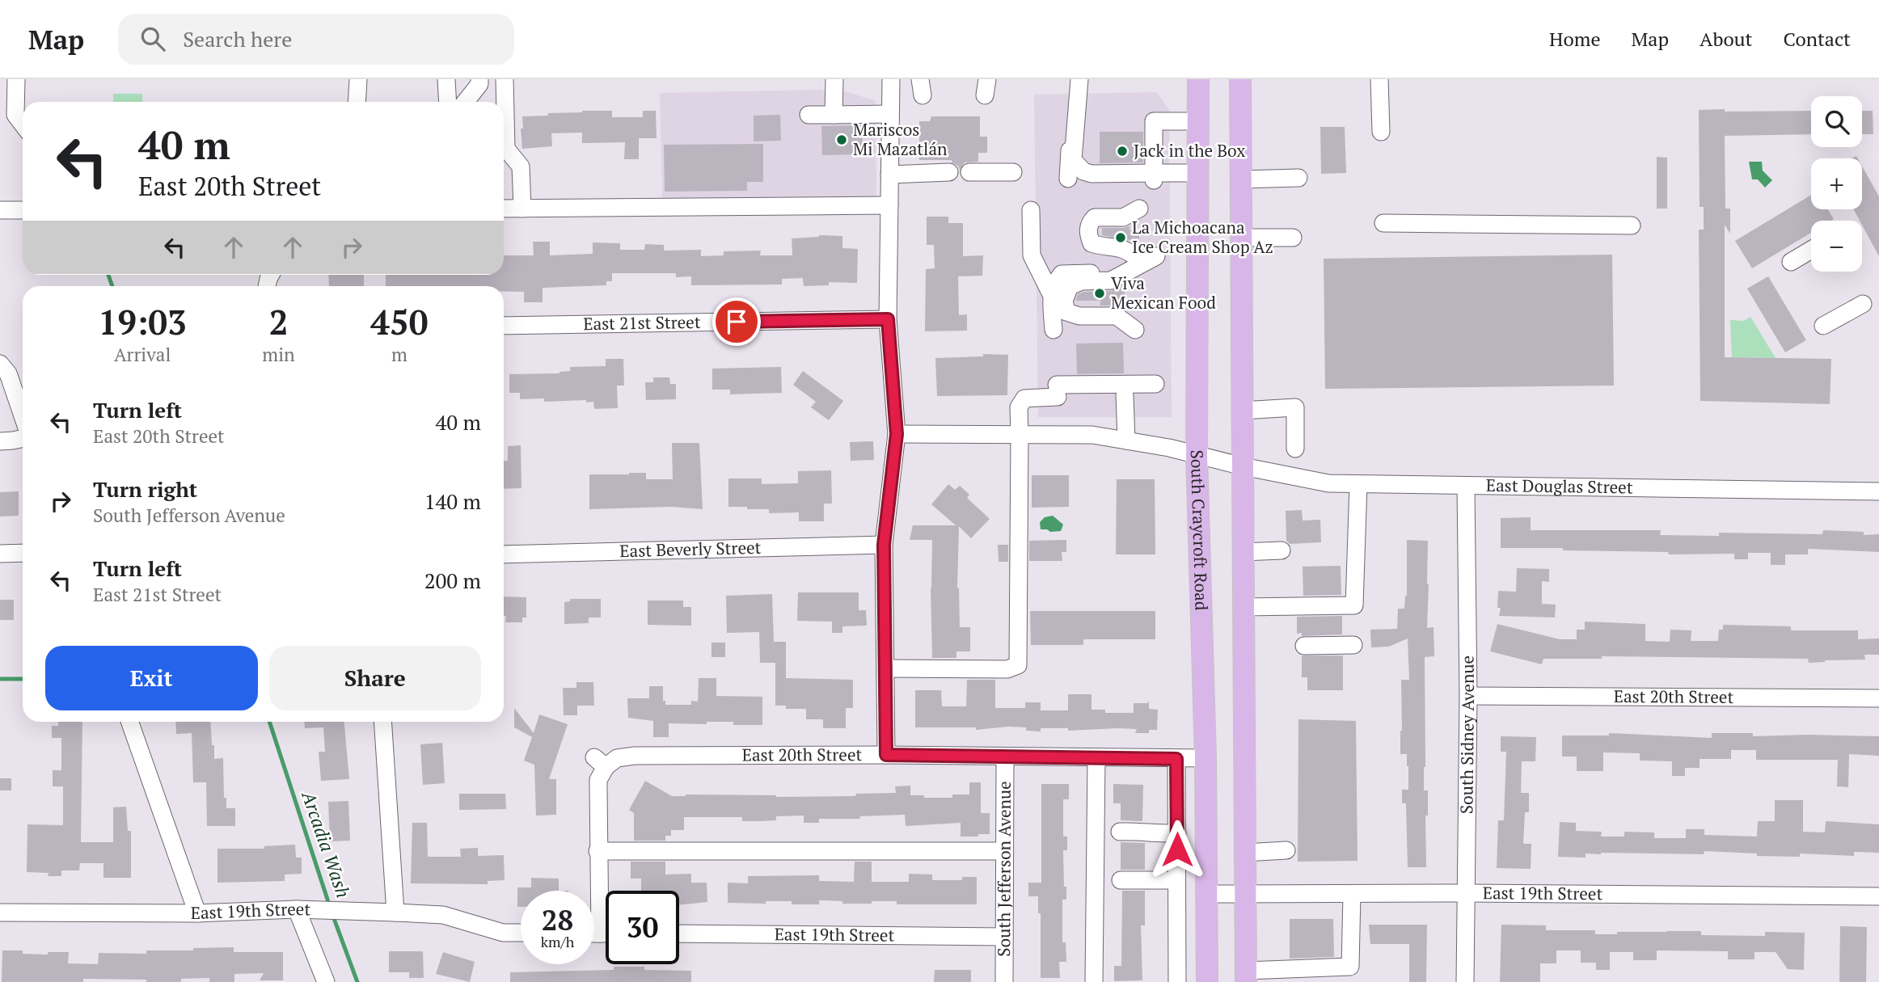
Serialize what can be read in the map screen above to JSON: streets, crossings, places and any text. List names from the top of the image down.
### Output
{
  "streets": {
    "main road": ["South Craycroft Road"],
    "street": [
      "East 21st Street",
      "East Douglas Street",
      "East Beverly Street",
      "East 20th Street",
      "South Sidney Avenue",
      "South Jefferson Avenue",
      "East 19th Street"
    ]
  },
  "crossings": [
    ["East Douglas Street", "South Sidney Avenue"],
    ["South Craycroft Road", "East 20th Street"],
    ["South Craycroft Road", "East 19th Street"],
    ["East 20th Street", "South Sidney Avenue"],
    ["East 20th Street", "South Jefferson Avenue"],
    ["South Sidney Avenue", "East 19th Street"],
    ["South Jefferson Avenue", "East 19th Street"]
  ],
  "water": ["Arcadia Wash"],
  "places": [
    "Mariscos Mi Mazatlán",
    "Jack in the Box",
    "La Michoacana Ice Cream Shop Az",
    "Viva Mexican Food"
  ],
  "page": {
    "header": "Map",
    "search": "Search here",
    "nav": [
      "Home",
      "Map",
      "About",
      "Contact"
    ],
    "map_buttons": ["+", "−"],
    "turn": ["40 m", "East 20th Street"],
    "eta": [
      "19:03",
      "Arrival",
      "2",
      "min",
      "450",
      "m"
    ],
    "list": [
      {
        "name": "Turn left",
        "note": "East 20th Street",
        "value": "40 m"
      },
      {
        "name": "Turn right",
        "note": "South Jefferson Avenue",
        "value": "140 m"
      },
      {
        "name": "Turn left",
        "note": "East 21st Street",
        "value": "200 m"
      }
    ],
    "buttons": ["Exit", "Share"],
    "speed": "28 km/h",
    "limit": "30"
  }
}
